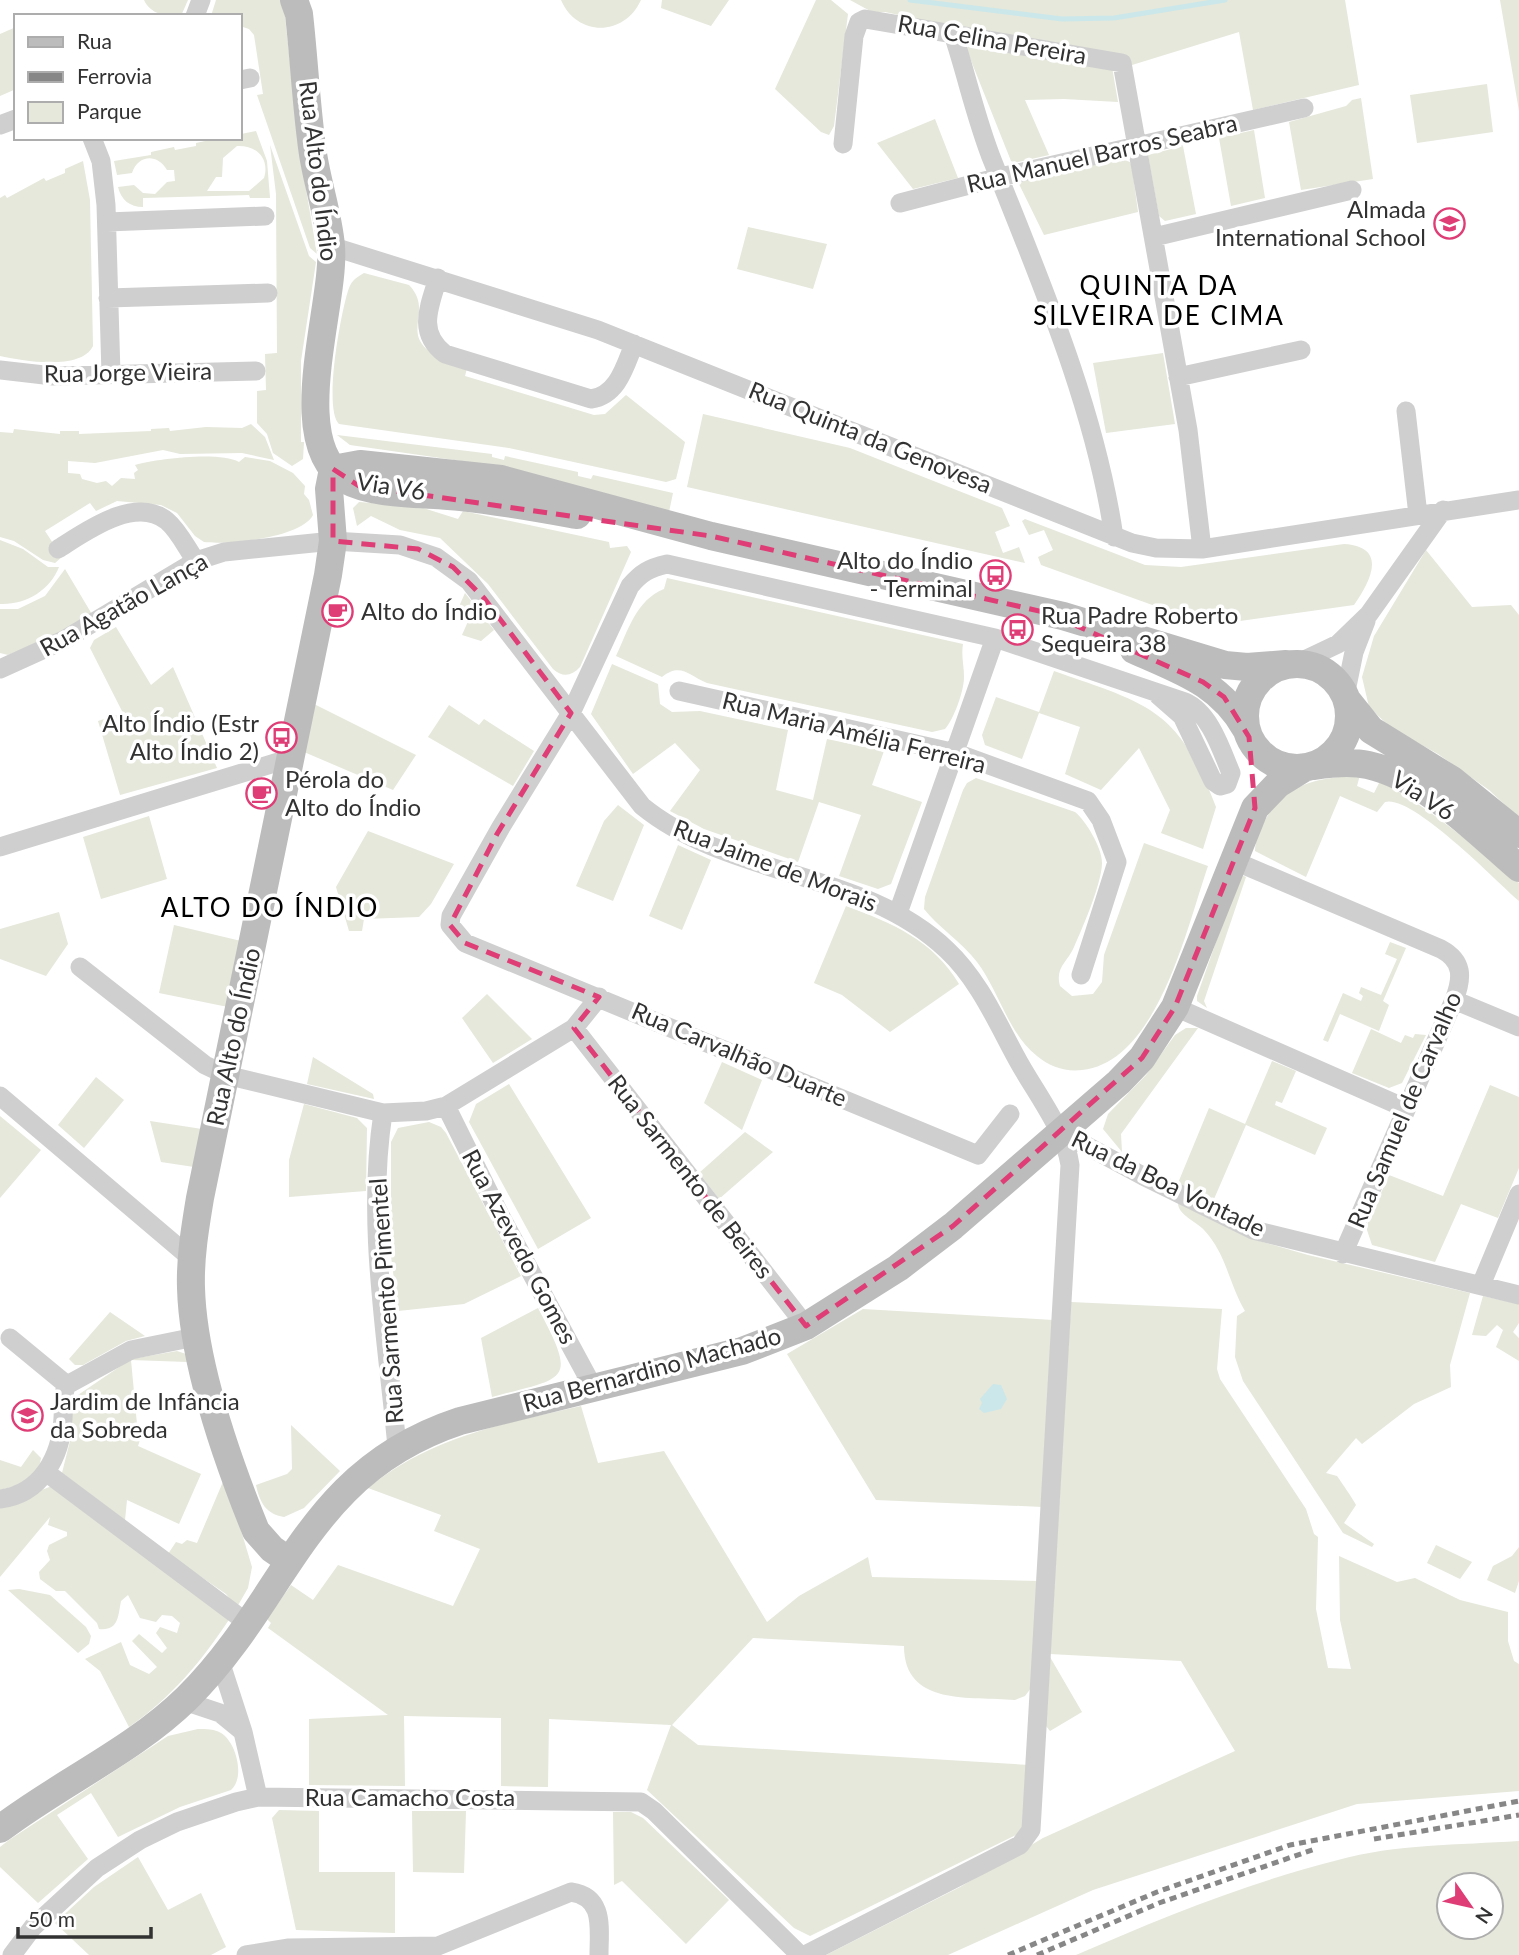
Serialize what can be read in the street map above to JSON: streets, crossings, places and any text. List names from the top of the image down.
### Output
{
  "streets": {
    "main road": ["Rua Alto do Índio", "Via V6", "Rua Bernardino Machado"],
    "street": [
      "Rua Celina Pereira",
      "Rua Manuel Barros Seabra",
      "Rua Jorge Vieira",
      "Rua Quinta da Genovesa",
      "Rua Agatão Lança",
      "Rua Maria Amélia Ferreira",
      "Rua Jaime de Morais",
      "Rua Carvalhão Duarte",
      "Rua Samuel de Carvalho",
      "Rua Sarmento de Beires",
      "Rua da Boa Vontade",
      "Rua Azevedo Gomes",
      "Rua Sarmento Pimentel",
      "Rua Camacho Costa"
    ]
  },
  "crossings": [
    ["Rua Celina Pereira", "Rua Manuel Barros Seabra"],
    ["Rua Alto do Índio", "Rua Quinta da Genovesa"],
    ["Rua Alto do Índio", "Via V6"],
    ["Rua Alto do Índio", "Rua Agatão Lança"],
    ["Rua Alto do Índio", "Rua Jaime de Morais"],
    ["Rua Alto do Índio", "Rua Bernardino Machado"],
    ["Via V6", "Rua Bernardino Machado"],
    ["Rua Agatão Lança", "Rua Jaime de Morais"],
    ["Rua Jaime de Morais", "Rua Carvalhão Duarte"],
    ["Rua Jaime de Morais", "Rua da Boa Vontade"],
    ["Rua Jaime de Morais", "Rua Bernardino Machado"],
    ["Rua Samuel de Carvalho", "Rua da Boa Vontade"],
    ["Rua Samuel de Carvalho", "Rua Bernardino Machado"],
    ["Rua Sarmento de Beires", "Rua Bernardino Machado"],
    ["Rua da Boa Vontade", "Rua Bernardino Machado"],
    ["Rua Azevedo Gomes", "Rua Bernardino Machado"],
    ["Rua Sarmento Pimentel", "Rua Bernardino Machado"]
  ],
  "districts": ["QUINTA DA SILVEIRA DE CIMA", "ALTO DO ÍNDIO"],
  "places": {
    "school or university": ["Almada International School", "Jardim de Infância da Sobreda"],
    "bus stop": ["Alto do Índio - Terminal", "Rua Padre Roberto Sequeira 38", "Alto Índio (Estr Alto Índio 2)"],
    "cafe": ["Alto do Índio", "Pérola do Alto do Índio"]
  },
  "legend": ["Rua", "Ferrovia", "Parque"],
  "scale_bar": "50 m",
  "north": "bottom right"
}
